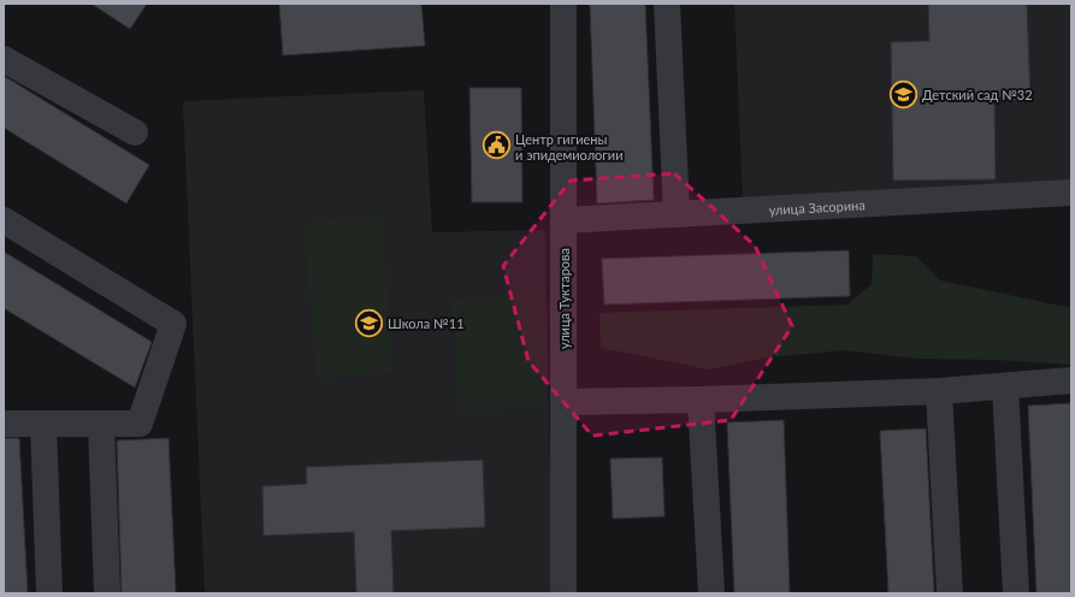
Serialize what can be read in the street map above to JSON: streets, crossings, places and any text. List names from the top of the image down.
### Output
{
  "streets": {
    "street": ["улица Засорина", "улица Туктарова"]
  },
  "crossings": [
    ["улица Засорина", "улица Туктарова"]
  ],
  "places": {
    "school or university": ["Детский сад №32", "Школа №11"],
    "public building": ["Центр гигиены и эпидемиологии"]
  }
}
